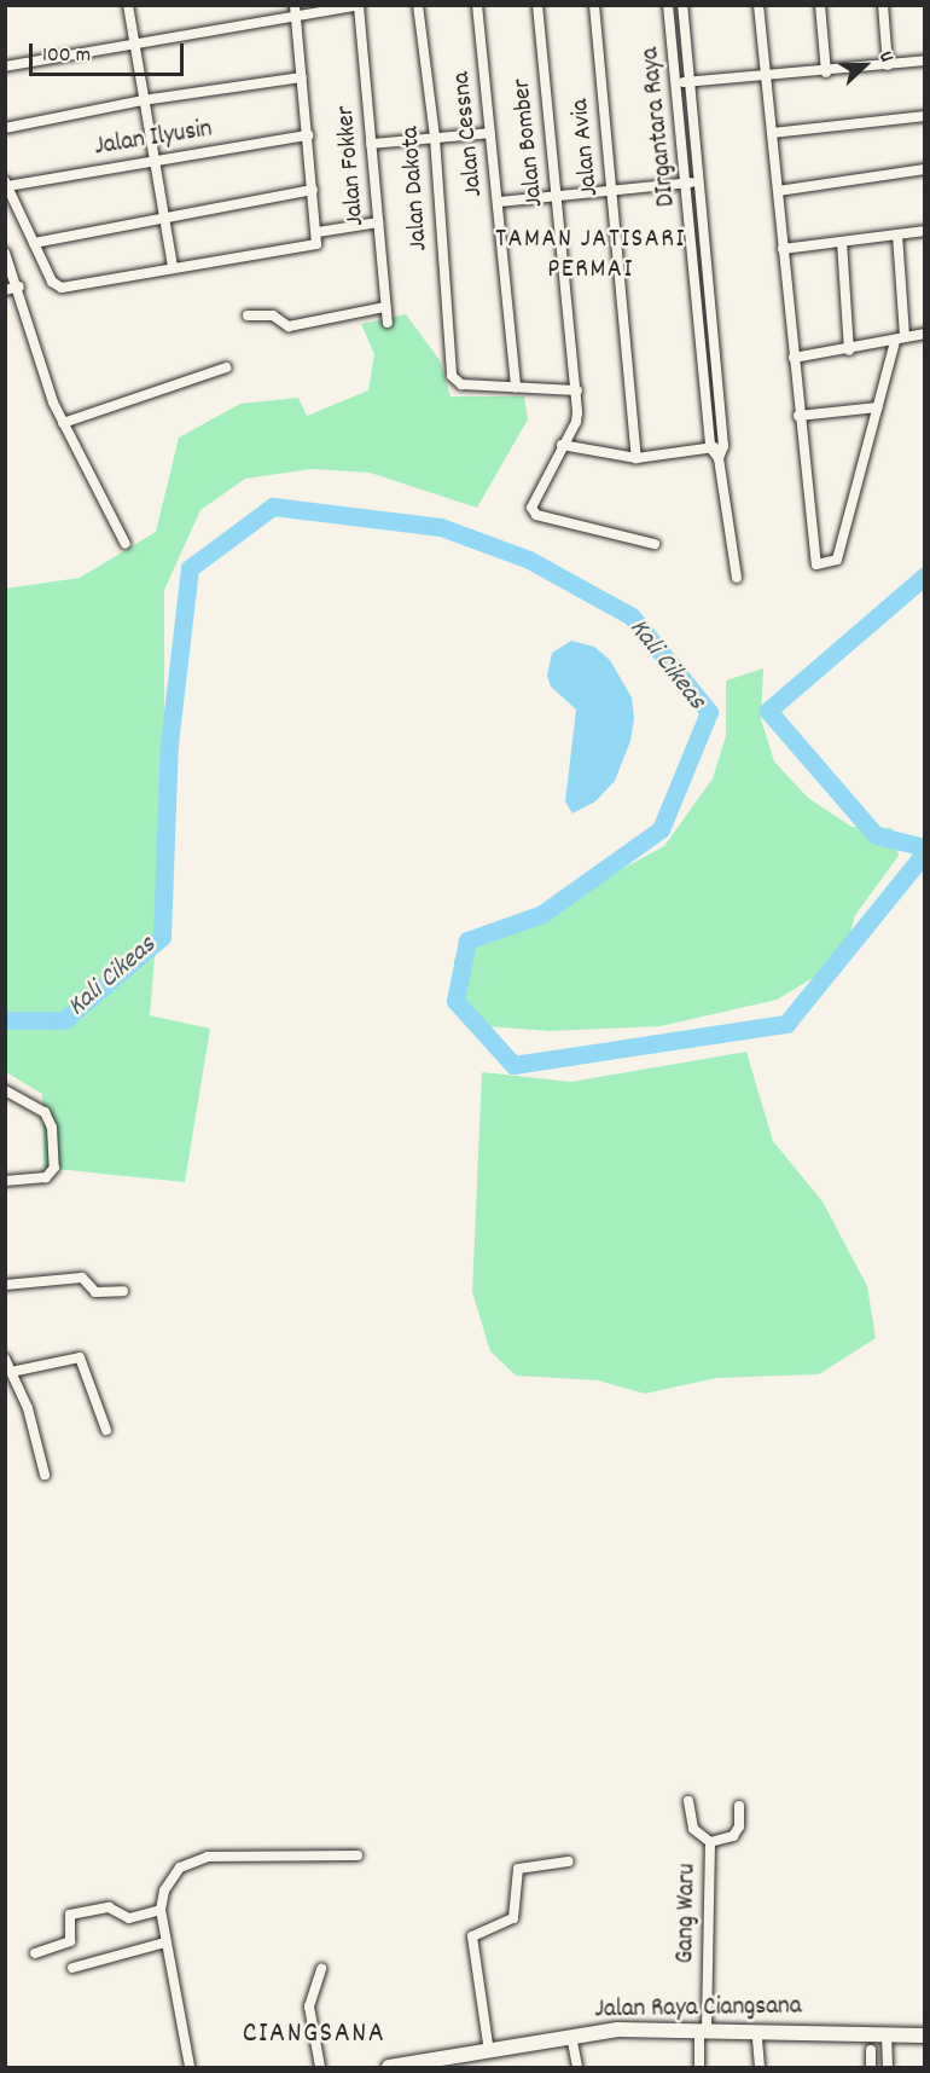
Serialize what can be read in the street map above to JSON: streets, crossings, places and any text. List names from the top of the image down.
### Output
{
  "streets": {
    "main road": ["Jalan Raya Ciangsana"],
    "street": [
      "DIrgantara Raya",
      "Jalan Cessna",
      "Jalan Ilyusin",
      "Jalan Bomber",
      "Jalan Avia",
      "Jalan Fokker",
      "Jalan Dakota",
      "Gang Waru"
    ]
  },
  "crossings": [
    ["Jalan Cessna", "Jalan Dakota"],
    ["Gang Waru", "Jalan Raya Ciangsana"]
  ],
  "districts": ["TAMAN JATISARI PERMAI", "CIANGSANA"],
  "water": ["Kali Cikeas"],
  "scale_bar": "100 m",
  "north": "right"
}
